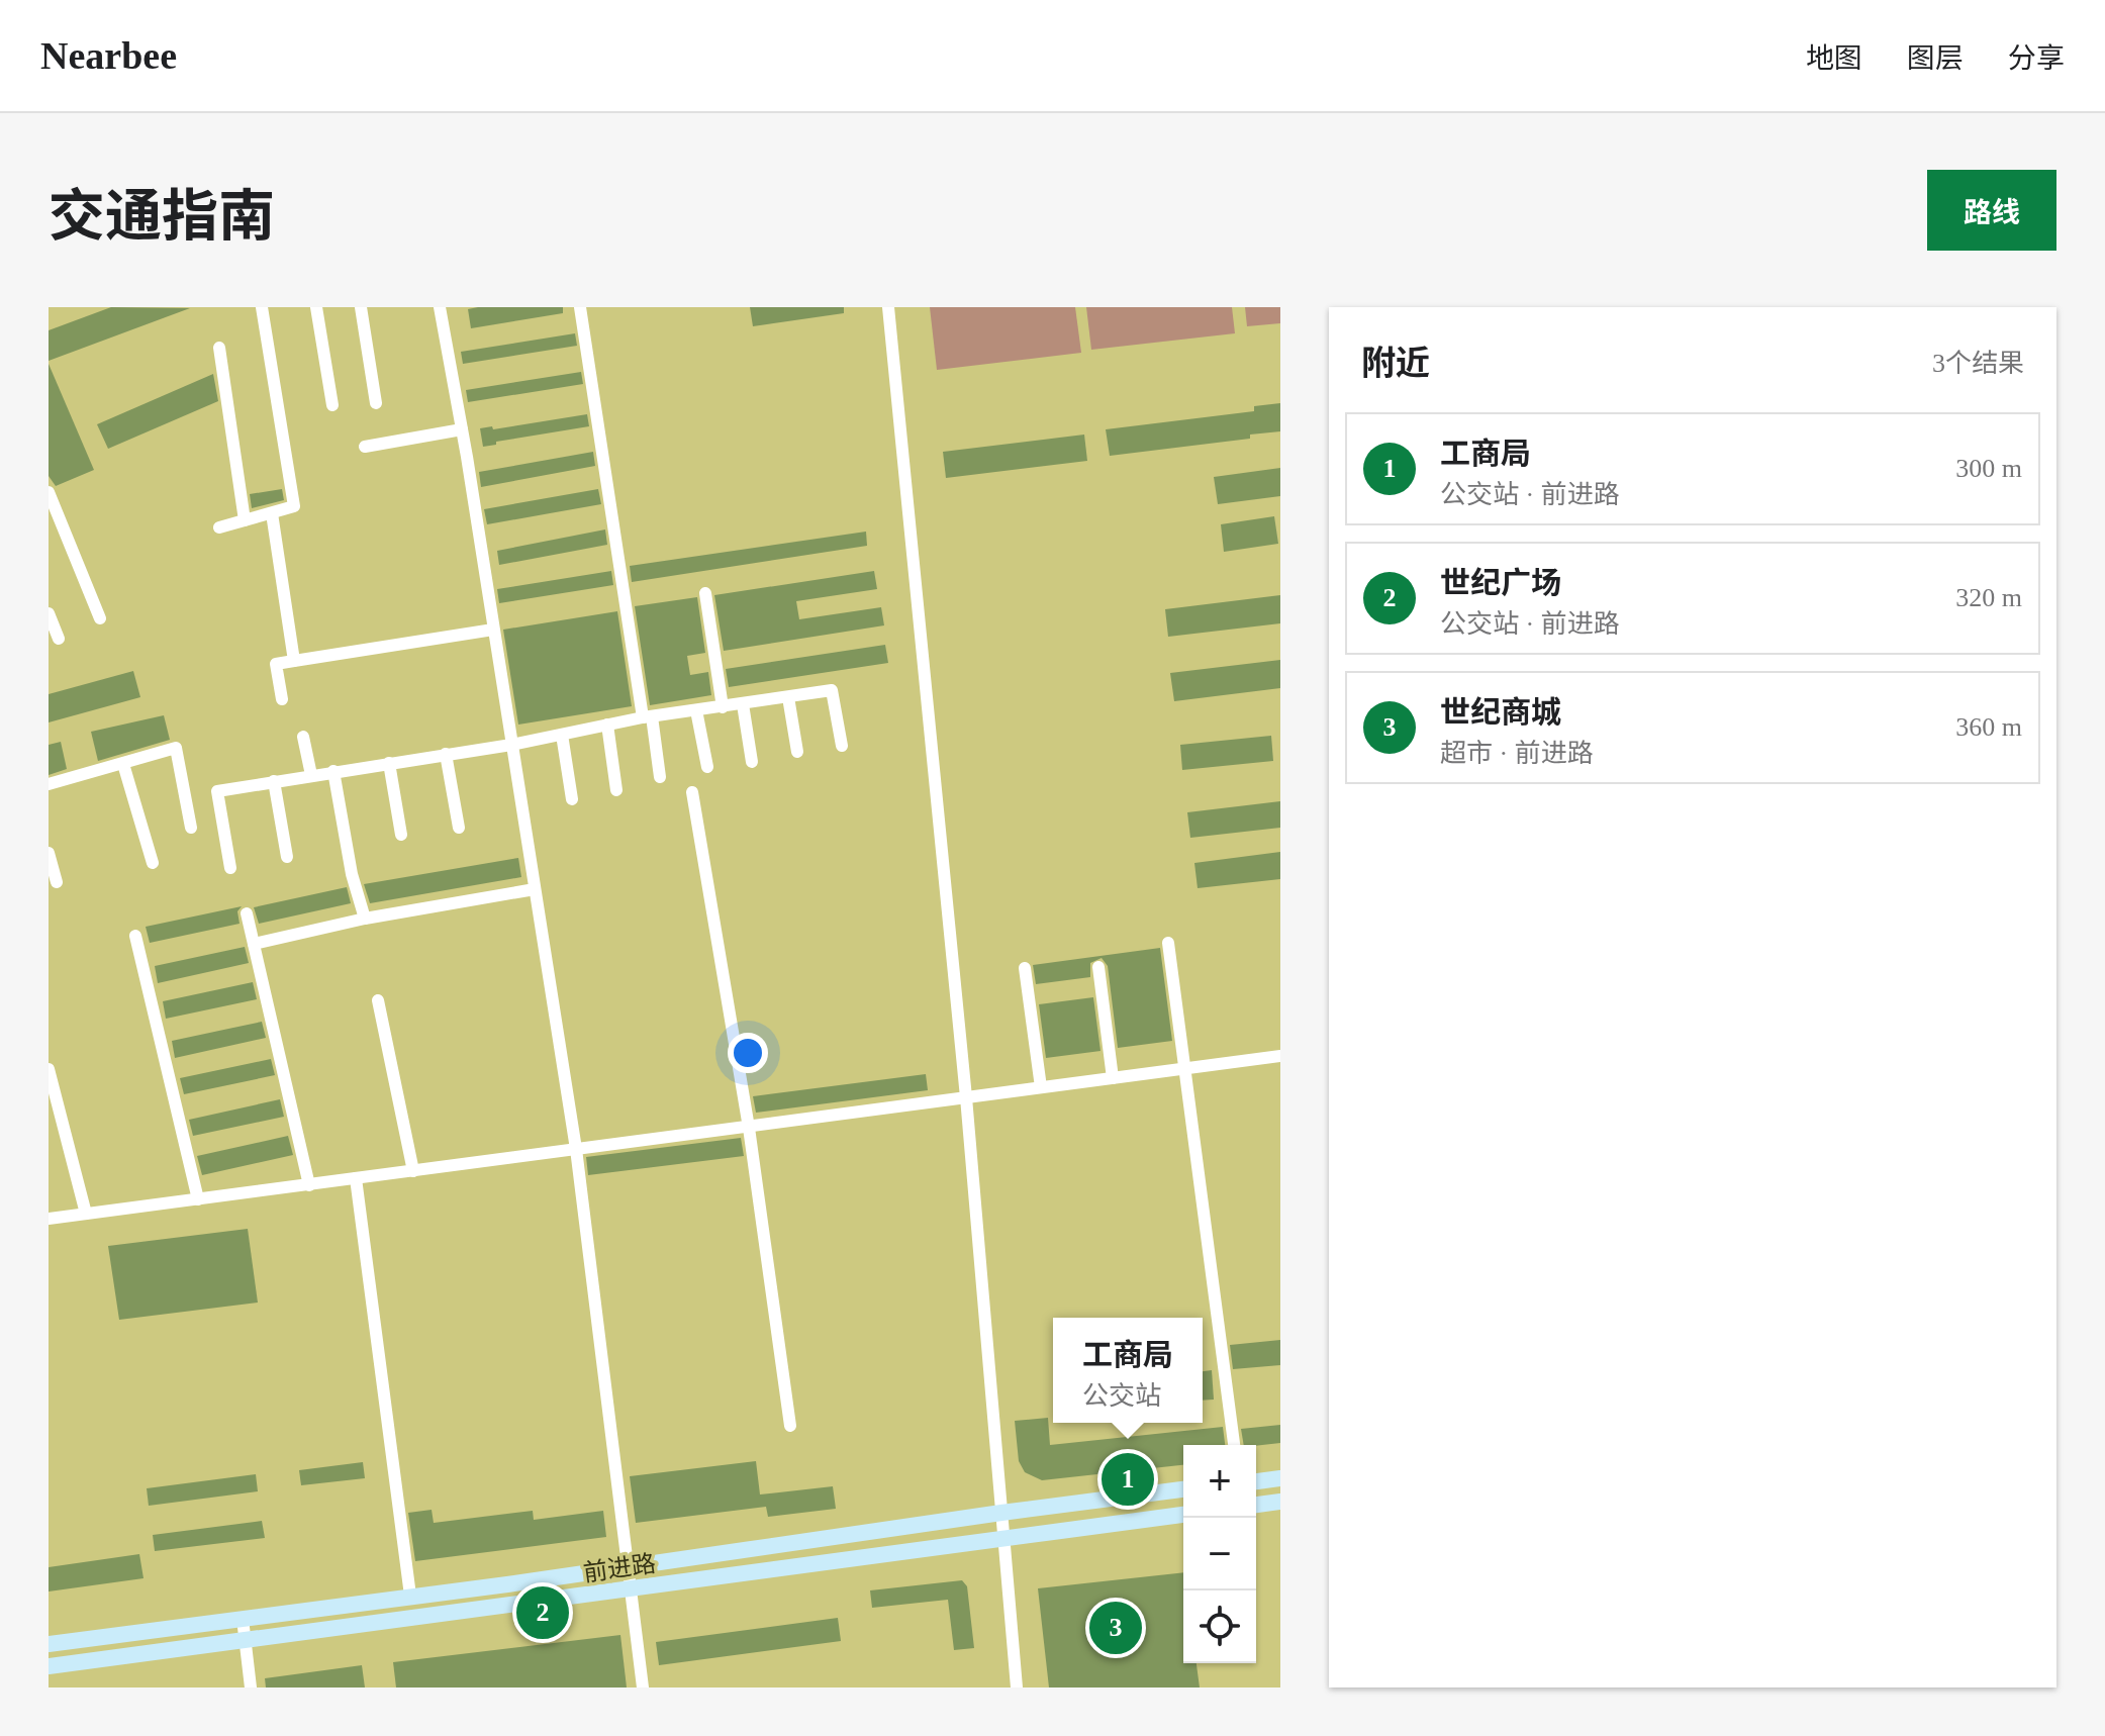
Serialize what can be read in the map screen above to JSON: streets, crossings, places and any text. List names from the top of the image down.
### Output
{
  "streets": {
    "main road": ["前进路"]
  },
  "page": {
    "header": "Nearbee",
    "nav": ["地图", "图层", "分享"],
    "title": "交通指南",
    "buttons": "路线",
    "heading": ["附近", "3个结果"],
    "list": [
      {
        "mark": "1",
        "name": "工商局",
        "note": "公交站 · 前进路",
        "value": "300 m"
      },
      {
        "mark": "2",
        "name": "世纪广场",
        "note": "公交站 · 前进路",
        "value": "320 m"
      },
      {
        "mark": "3",
        "name": "世纪商城",
        "note": "超市 · 前进路",
        "value": "360 m"
      }
    ],
    "popup": ["工商局", "公交站"],
    "map_buttons": ["+", "−"],
    "pins": ["1", "2", "3"]
  }
}
